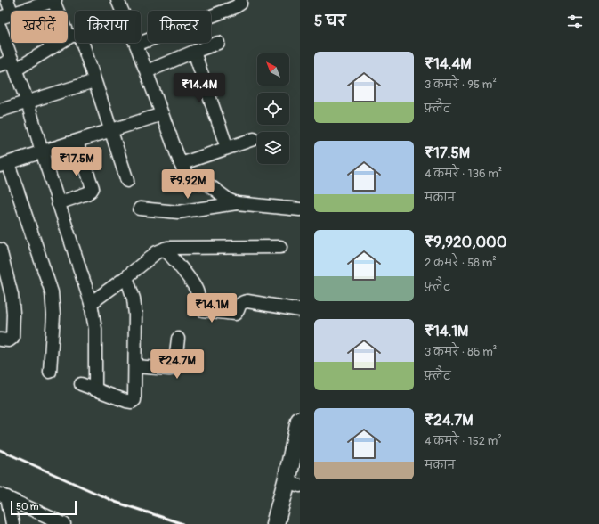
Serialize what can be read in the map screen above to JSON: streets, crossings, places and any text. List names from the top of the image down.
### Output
{
  "scale_bar": "50 m",
  "north": "top left",
  "page": {
    "heading": "5 घर",
    "chip": ["खरीदें", "किराया", "फ़िल्टर"],
    "list": [
      {
        "name": "₹14.4M",
        "note": "3 कमरे · 95 m² · फ़्लैट"
      },
      {
        "name": "₹17.5M",
        "note": "4 कमरे · 136 m² · मकान"
      },
      {
        "name": "₹9,920,000",
        "note": "2 कमरे · 58 m² · फ़्लैट"
      },
      {
        "name": "₹14.1M",
        "note": "3 कमरे · 86 m² · फ़्लैट"
      },
      {
        "name": "₹24.7M",
        "note": "4 कमरे · 152 m² · मकान"
      }
    ],
    "price": [
      "₹14.4M",
      "₹17.5M",
      "₹9.92M",
      "₹14.1M",
      "₹24.7M"
    ],
    "scale": "50 m"
  }
}
